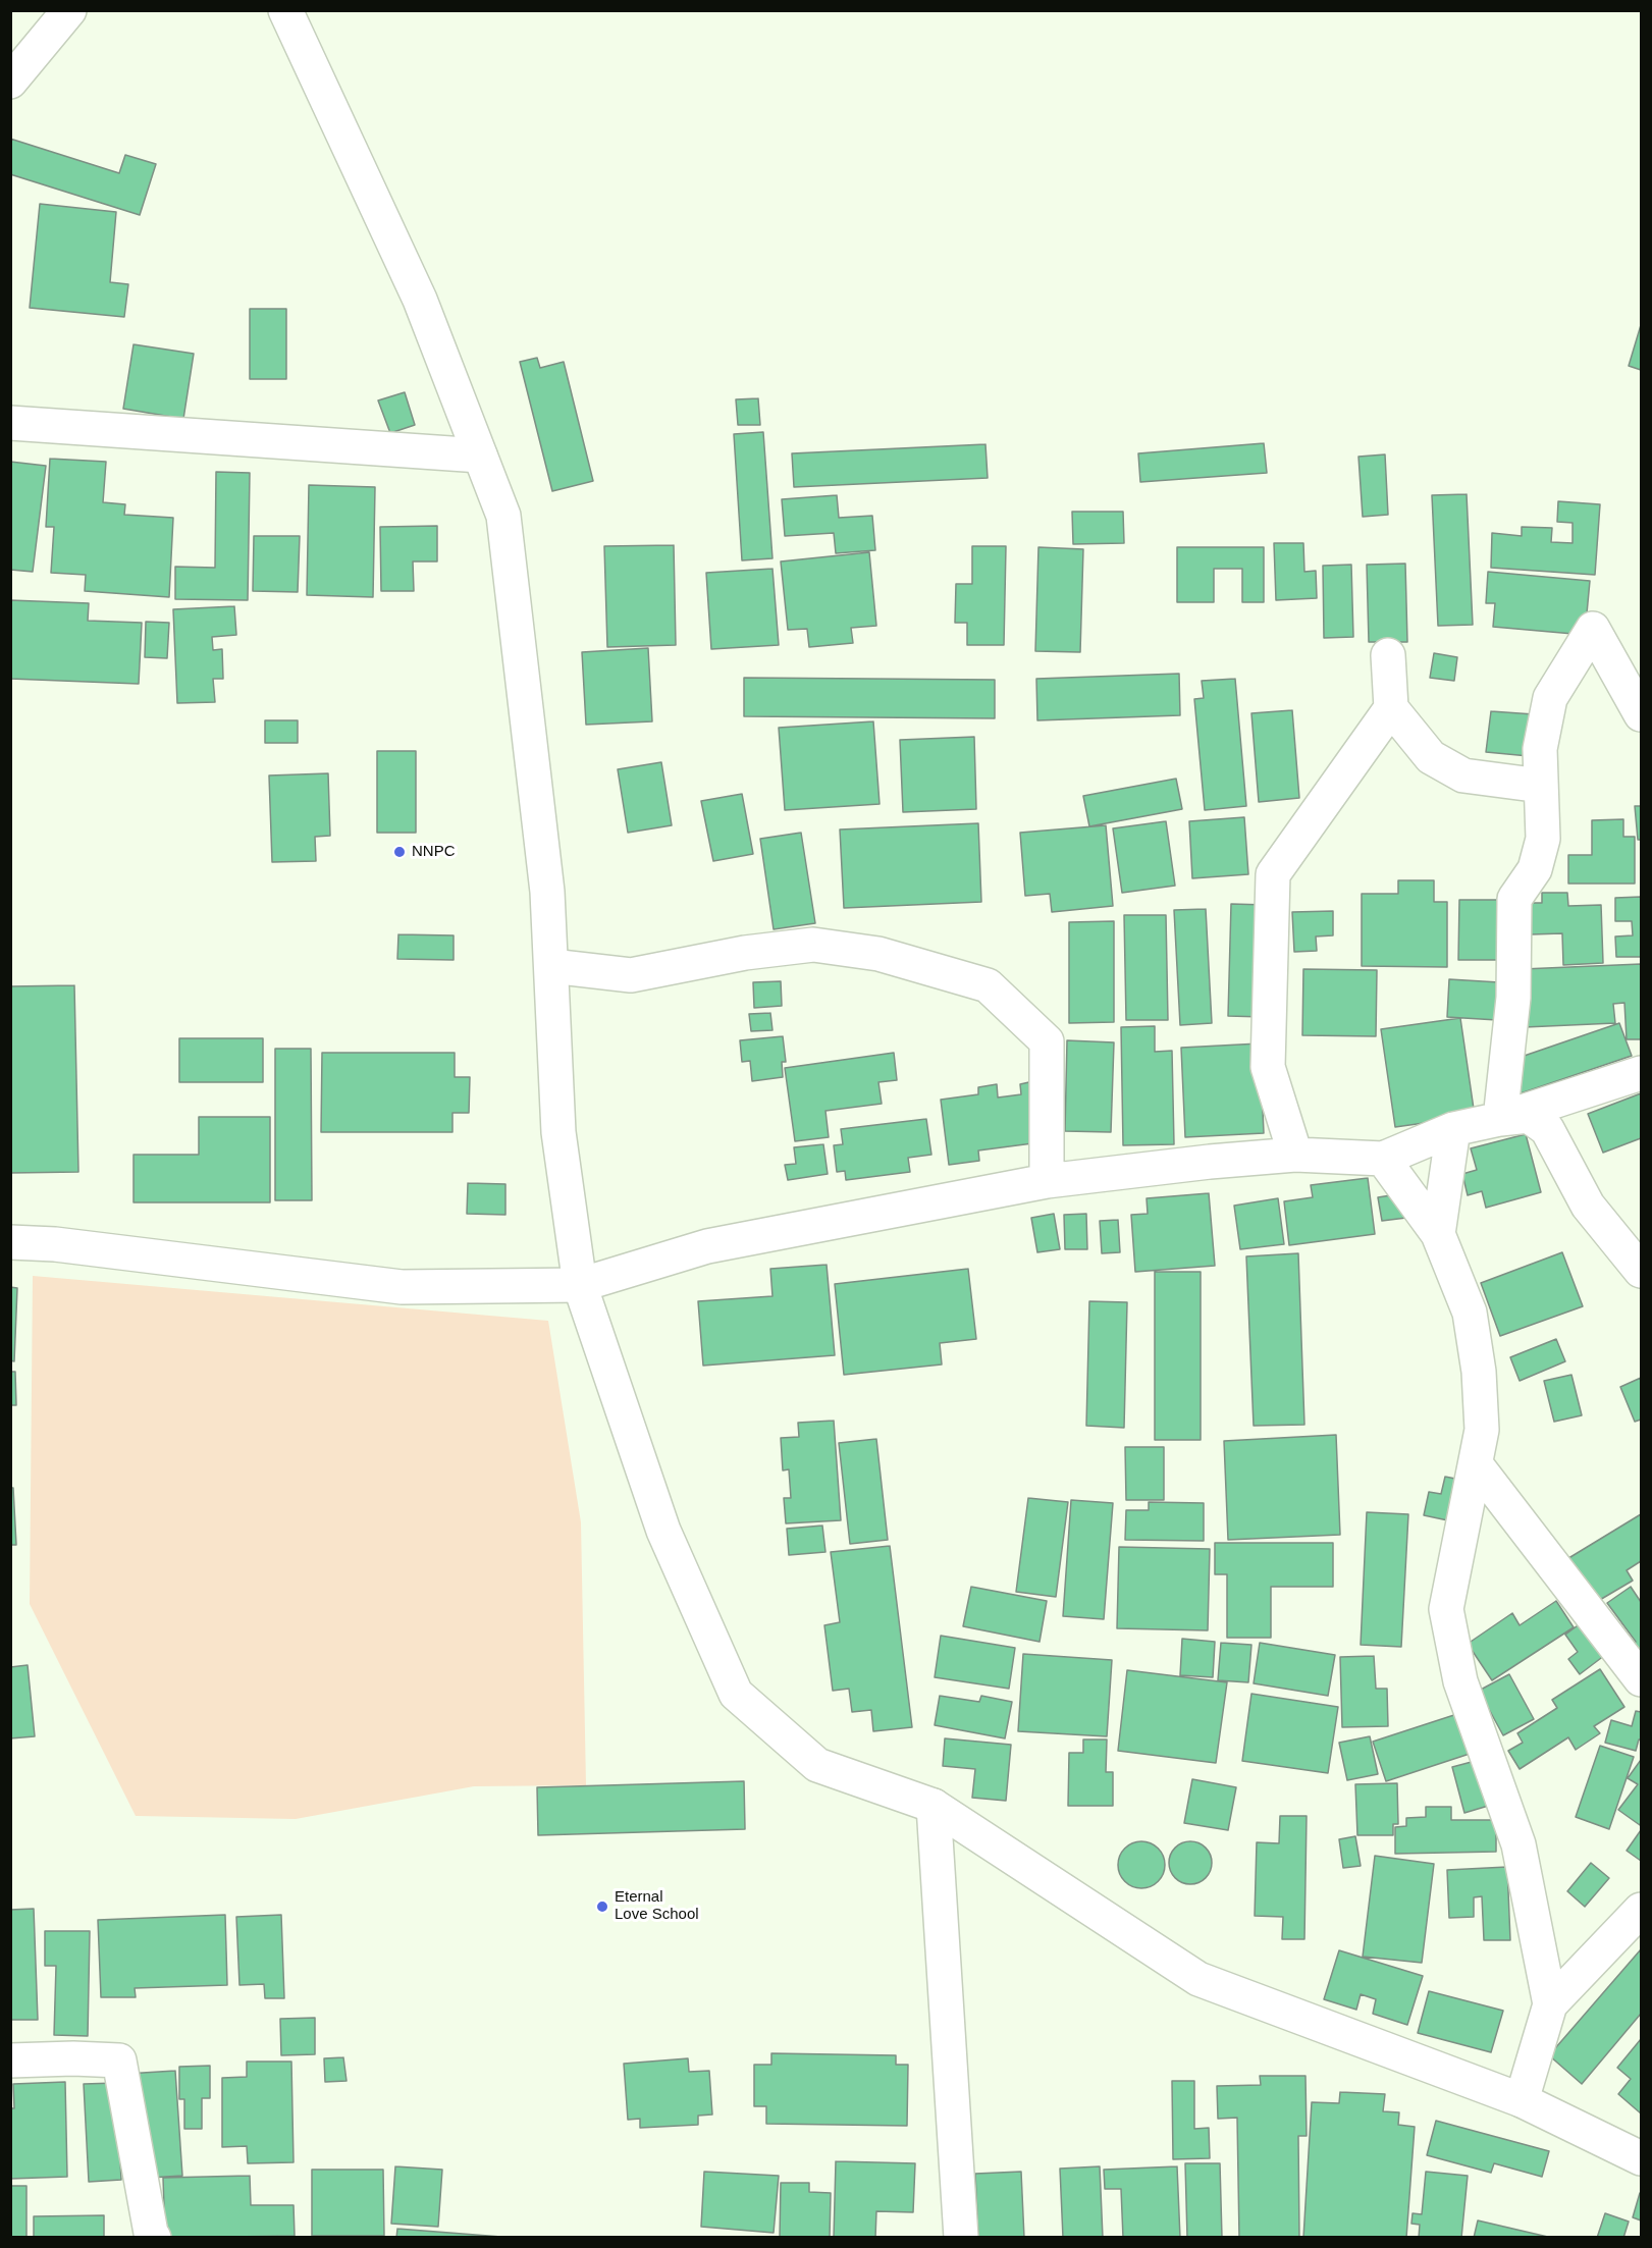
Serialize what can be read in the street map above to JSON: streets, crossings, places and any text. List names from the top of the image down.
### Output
{
  "places": ["NNPC", "Eternal Love School"]
}
